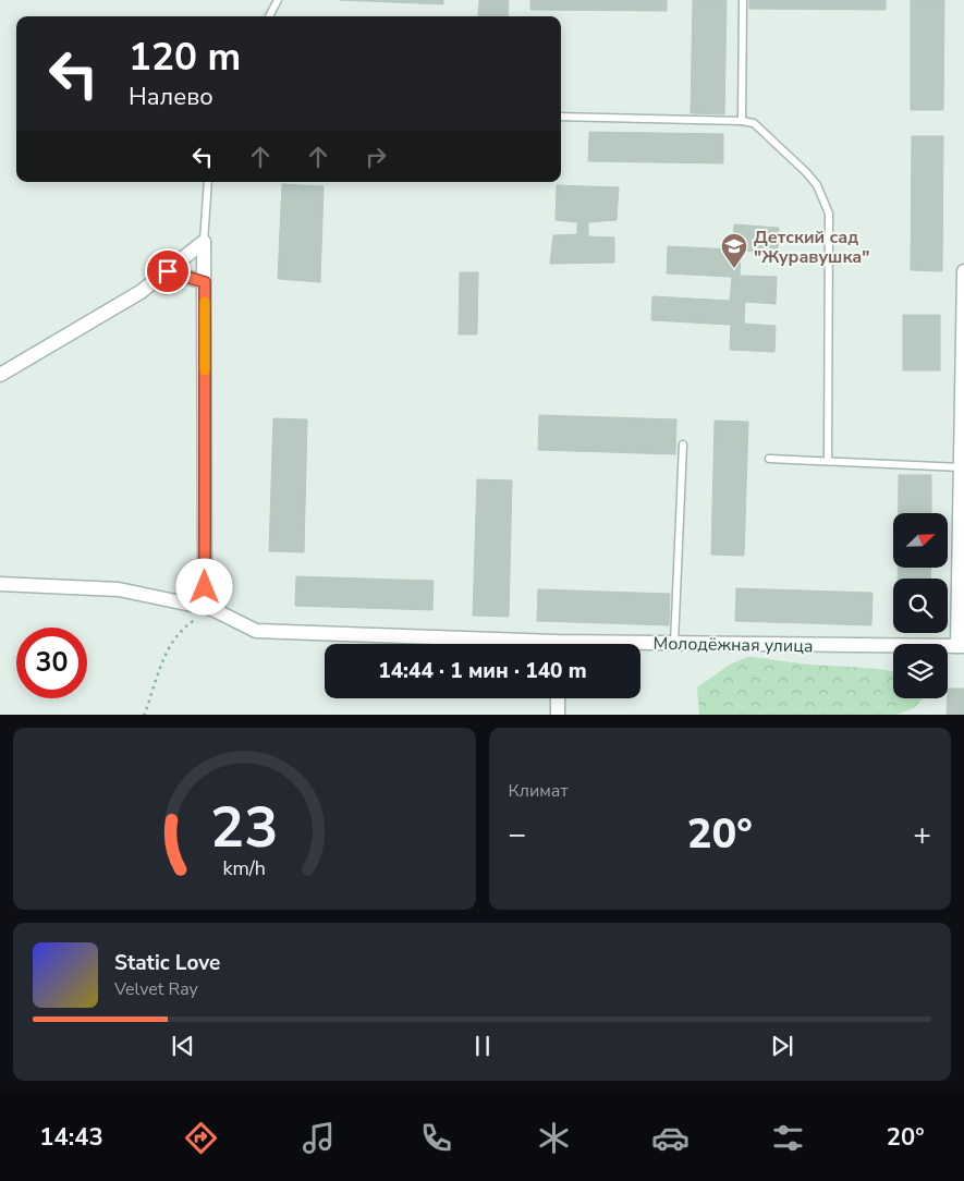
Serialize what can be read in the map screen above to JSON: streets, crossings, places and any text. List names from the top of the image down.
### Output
{
  "streets": {
    "street": ["Молодёжная улица"]
  },
  "places": {
    "school or university": ["Детский сад \"Журавушка\""]
  },
  "north": "top right",
  "page": {
    "turn": ["120 m", "Налево"],
    "limit": "30",
    "trip": "14:44 · 1 мин · 140 m",
    "tile": "Климат",
    "heat": ["−", "20°", "+"],
    "song": ["Static Love", "Velvet Ray"],
    "tabs": ["14:43", "20°"],
    "gauge": ["23", "km/h"]
  }
}
